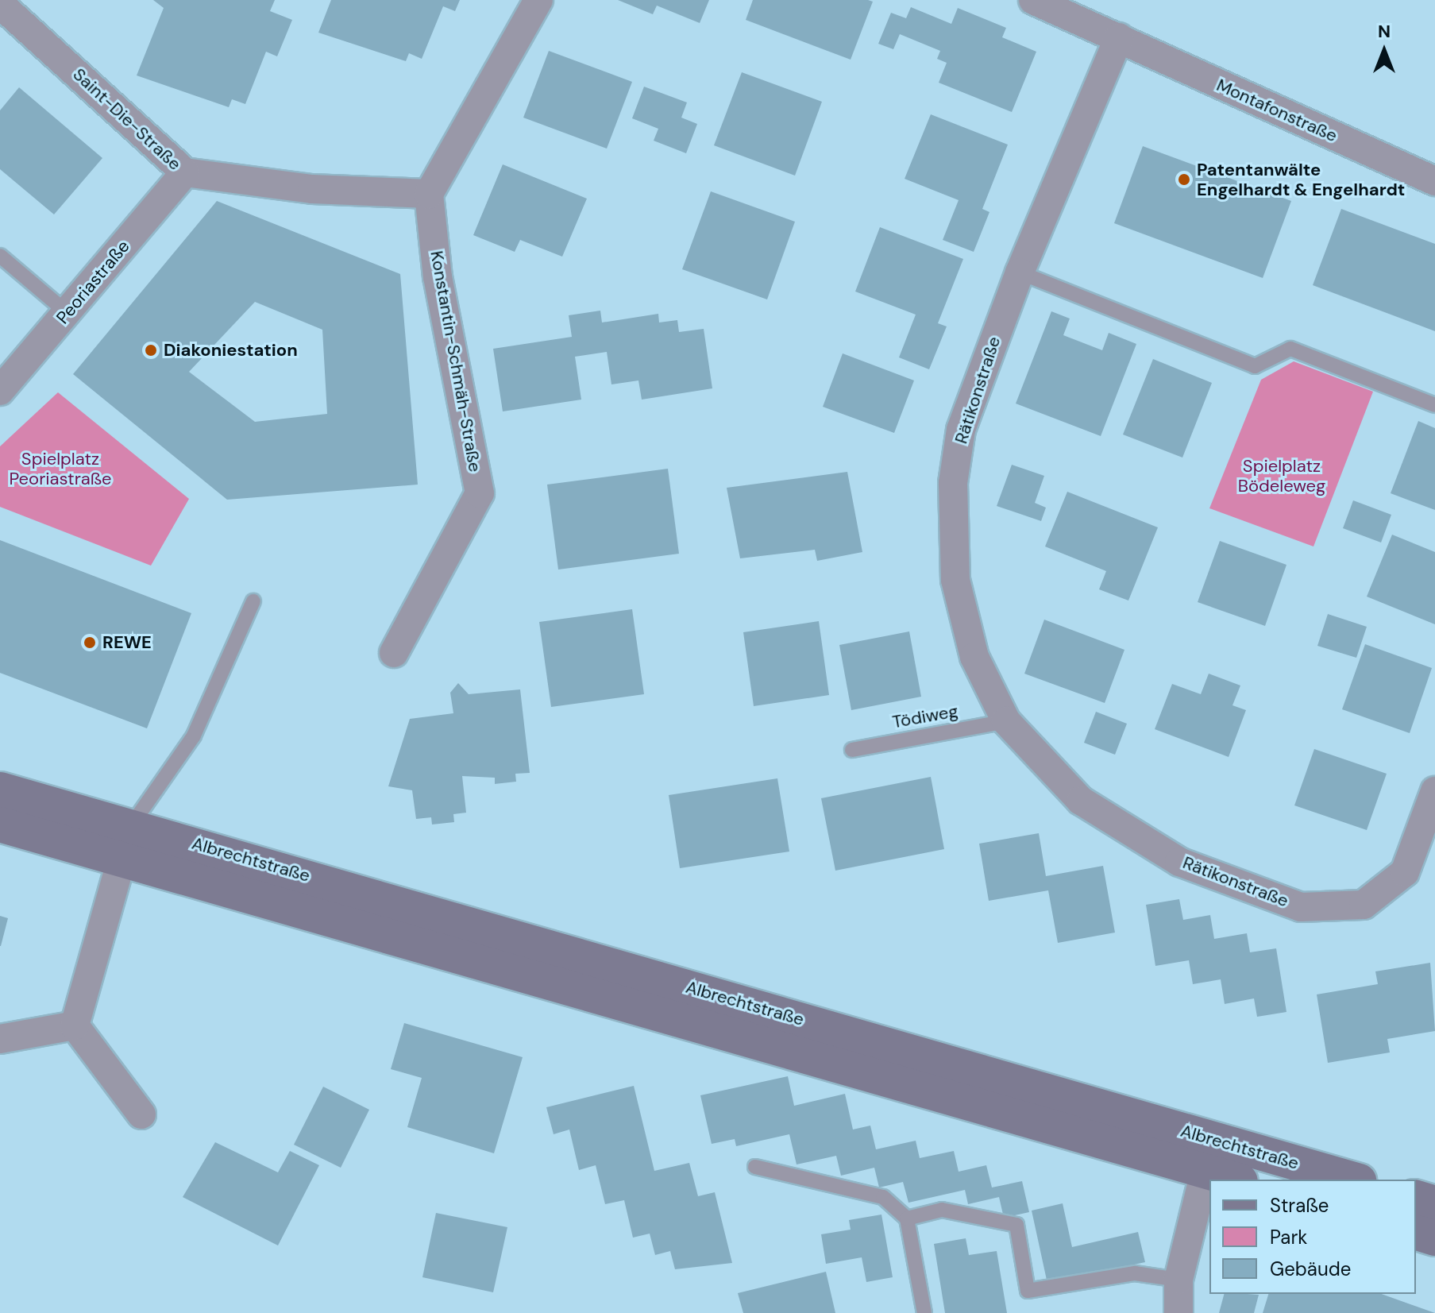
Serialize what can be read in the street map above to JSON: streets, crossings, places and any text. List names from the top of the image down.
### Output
{
  "streets": {
    "main road": ["Albrechtstraße"],
    "street": [
      "Montafonstraße",
      "Saint-Die-Straße",
      "Peoriastraße",
      "Konstantin-Schmäh-Straße",
      "Rätikonstraße"
    ],
    "lane": ["Tödiweg"]
  },
  "crossings": [
    ["Montafonstraße", "Rätikonstraße"],
    ["Saint-Die-Straße", "Peoriastraße"],
    ["Saint-Die-Straße", "Konstantin-Schmäh-Straße"],
    ["Rätikonstraße", "Tödiweg"]
  ],
  "parks": ["Spielplatz Peoriastraße", "Spielplatz Bödeleweg"],
  "places": ["Patentanwälte Engelhardt & Engelhardt", "Diakoniestation", "REWE"],
  "legend": ["Straße", "Park", "Gebäude"],
  "north": "top"
}
